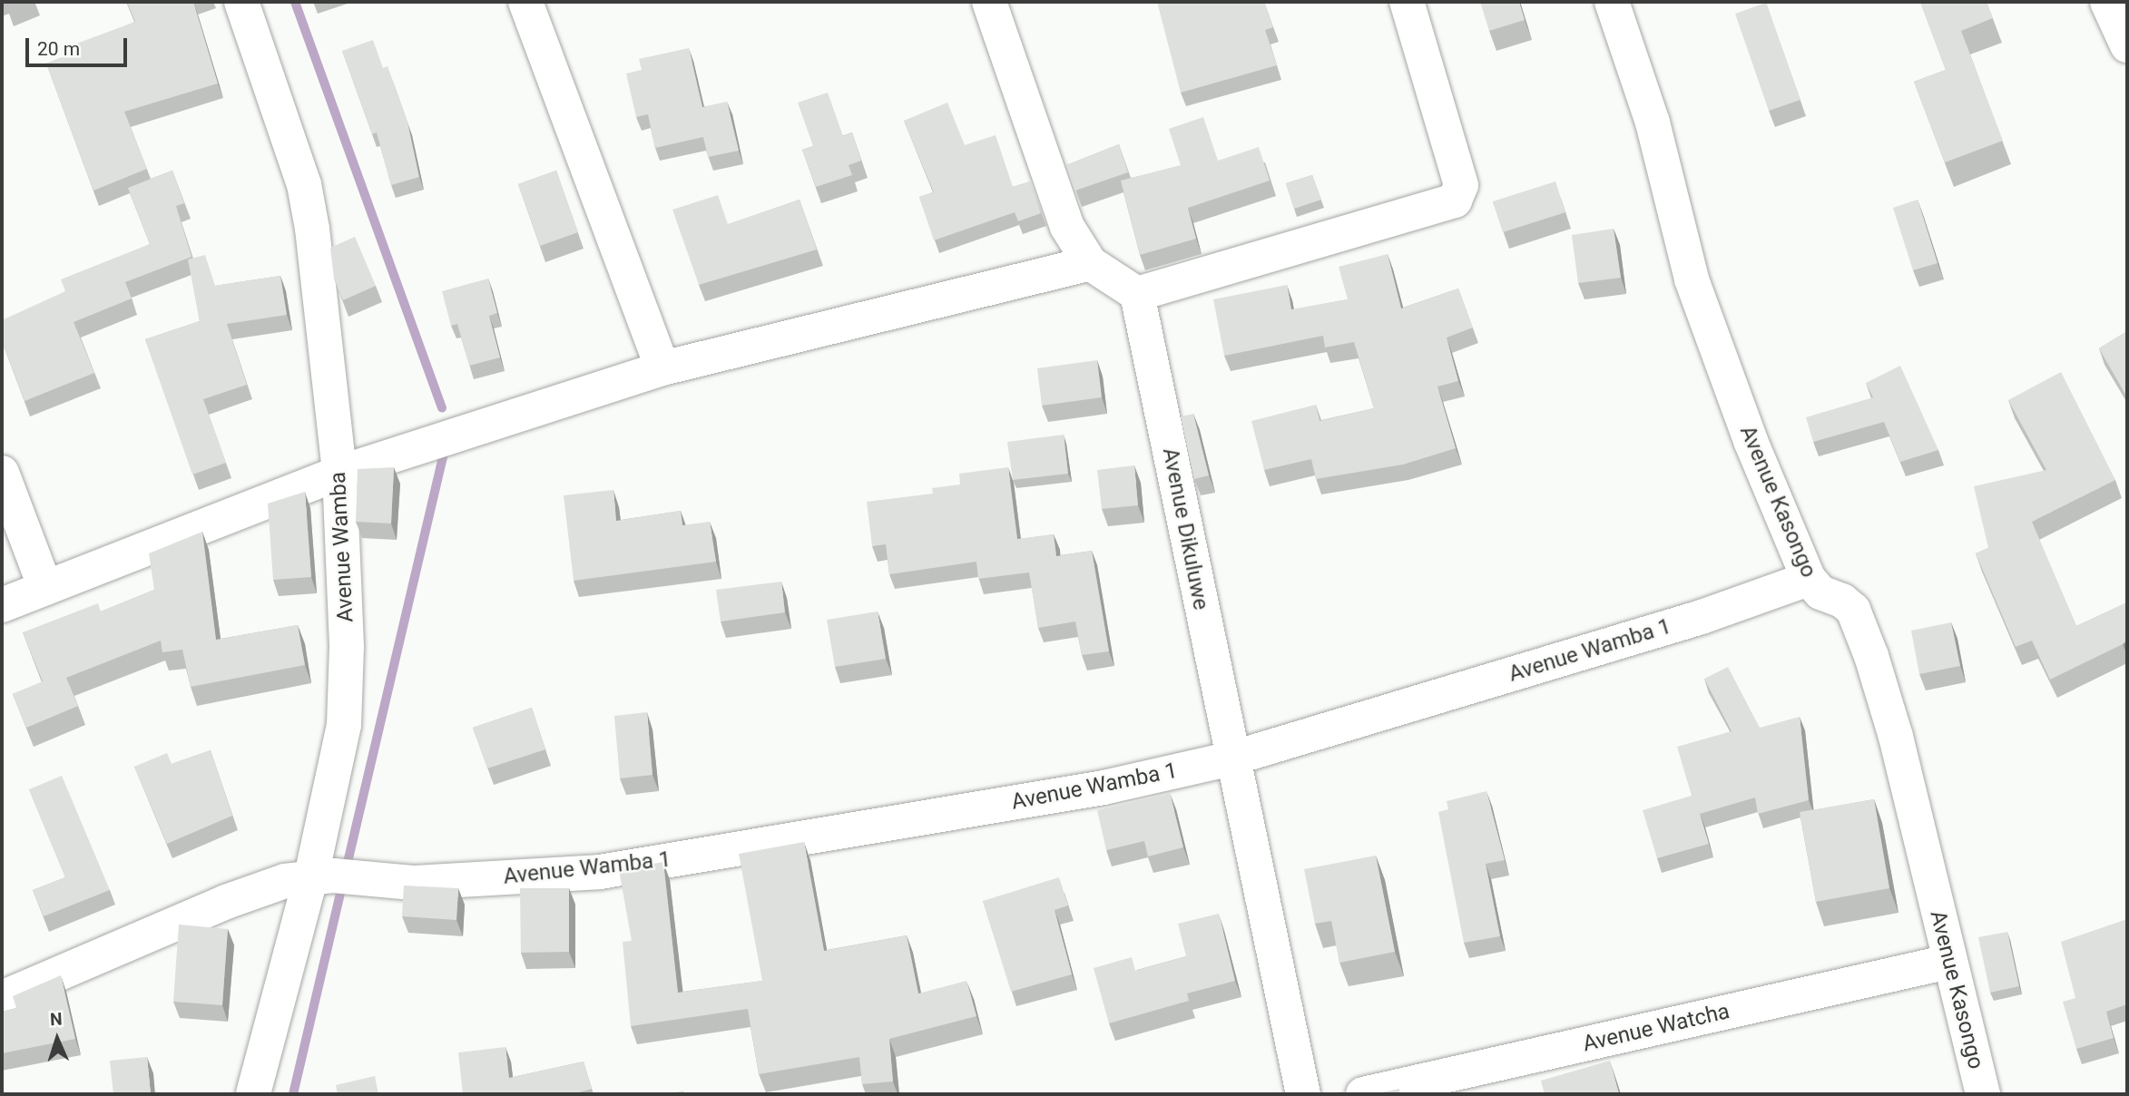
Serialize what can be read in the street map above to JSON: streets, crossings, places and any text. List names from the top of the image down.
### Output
{
  "streets": {
    "street": [
      "Avenue Kasongo",
      "Avenue Dikuluwe",
      "Avenue Wamba",
      "Avenue Wamba 1",
      "Avenue Watcha"
    ]
  },
  "crossings": [
    ["Avenue Kasongo", "Avenue Wamba 1"],
    ["Avenue Kasongo", "Avenue Watcha"],
    ["Avenue Dikuluwe", "Avenue Wamba 1"],
    ["Avenue Wamba", "Avenue Wamba 1"]
  ],
  "scale_bar": "20 m",
  "north": "top"
}
